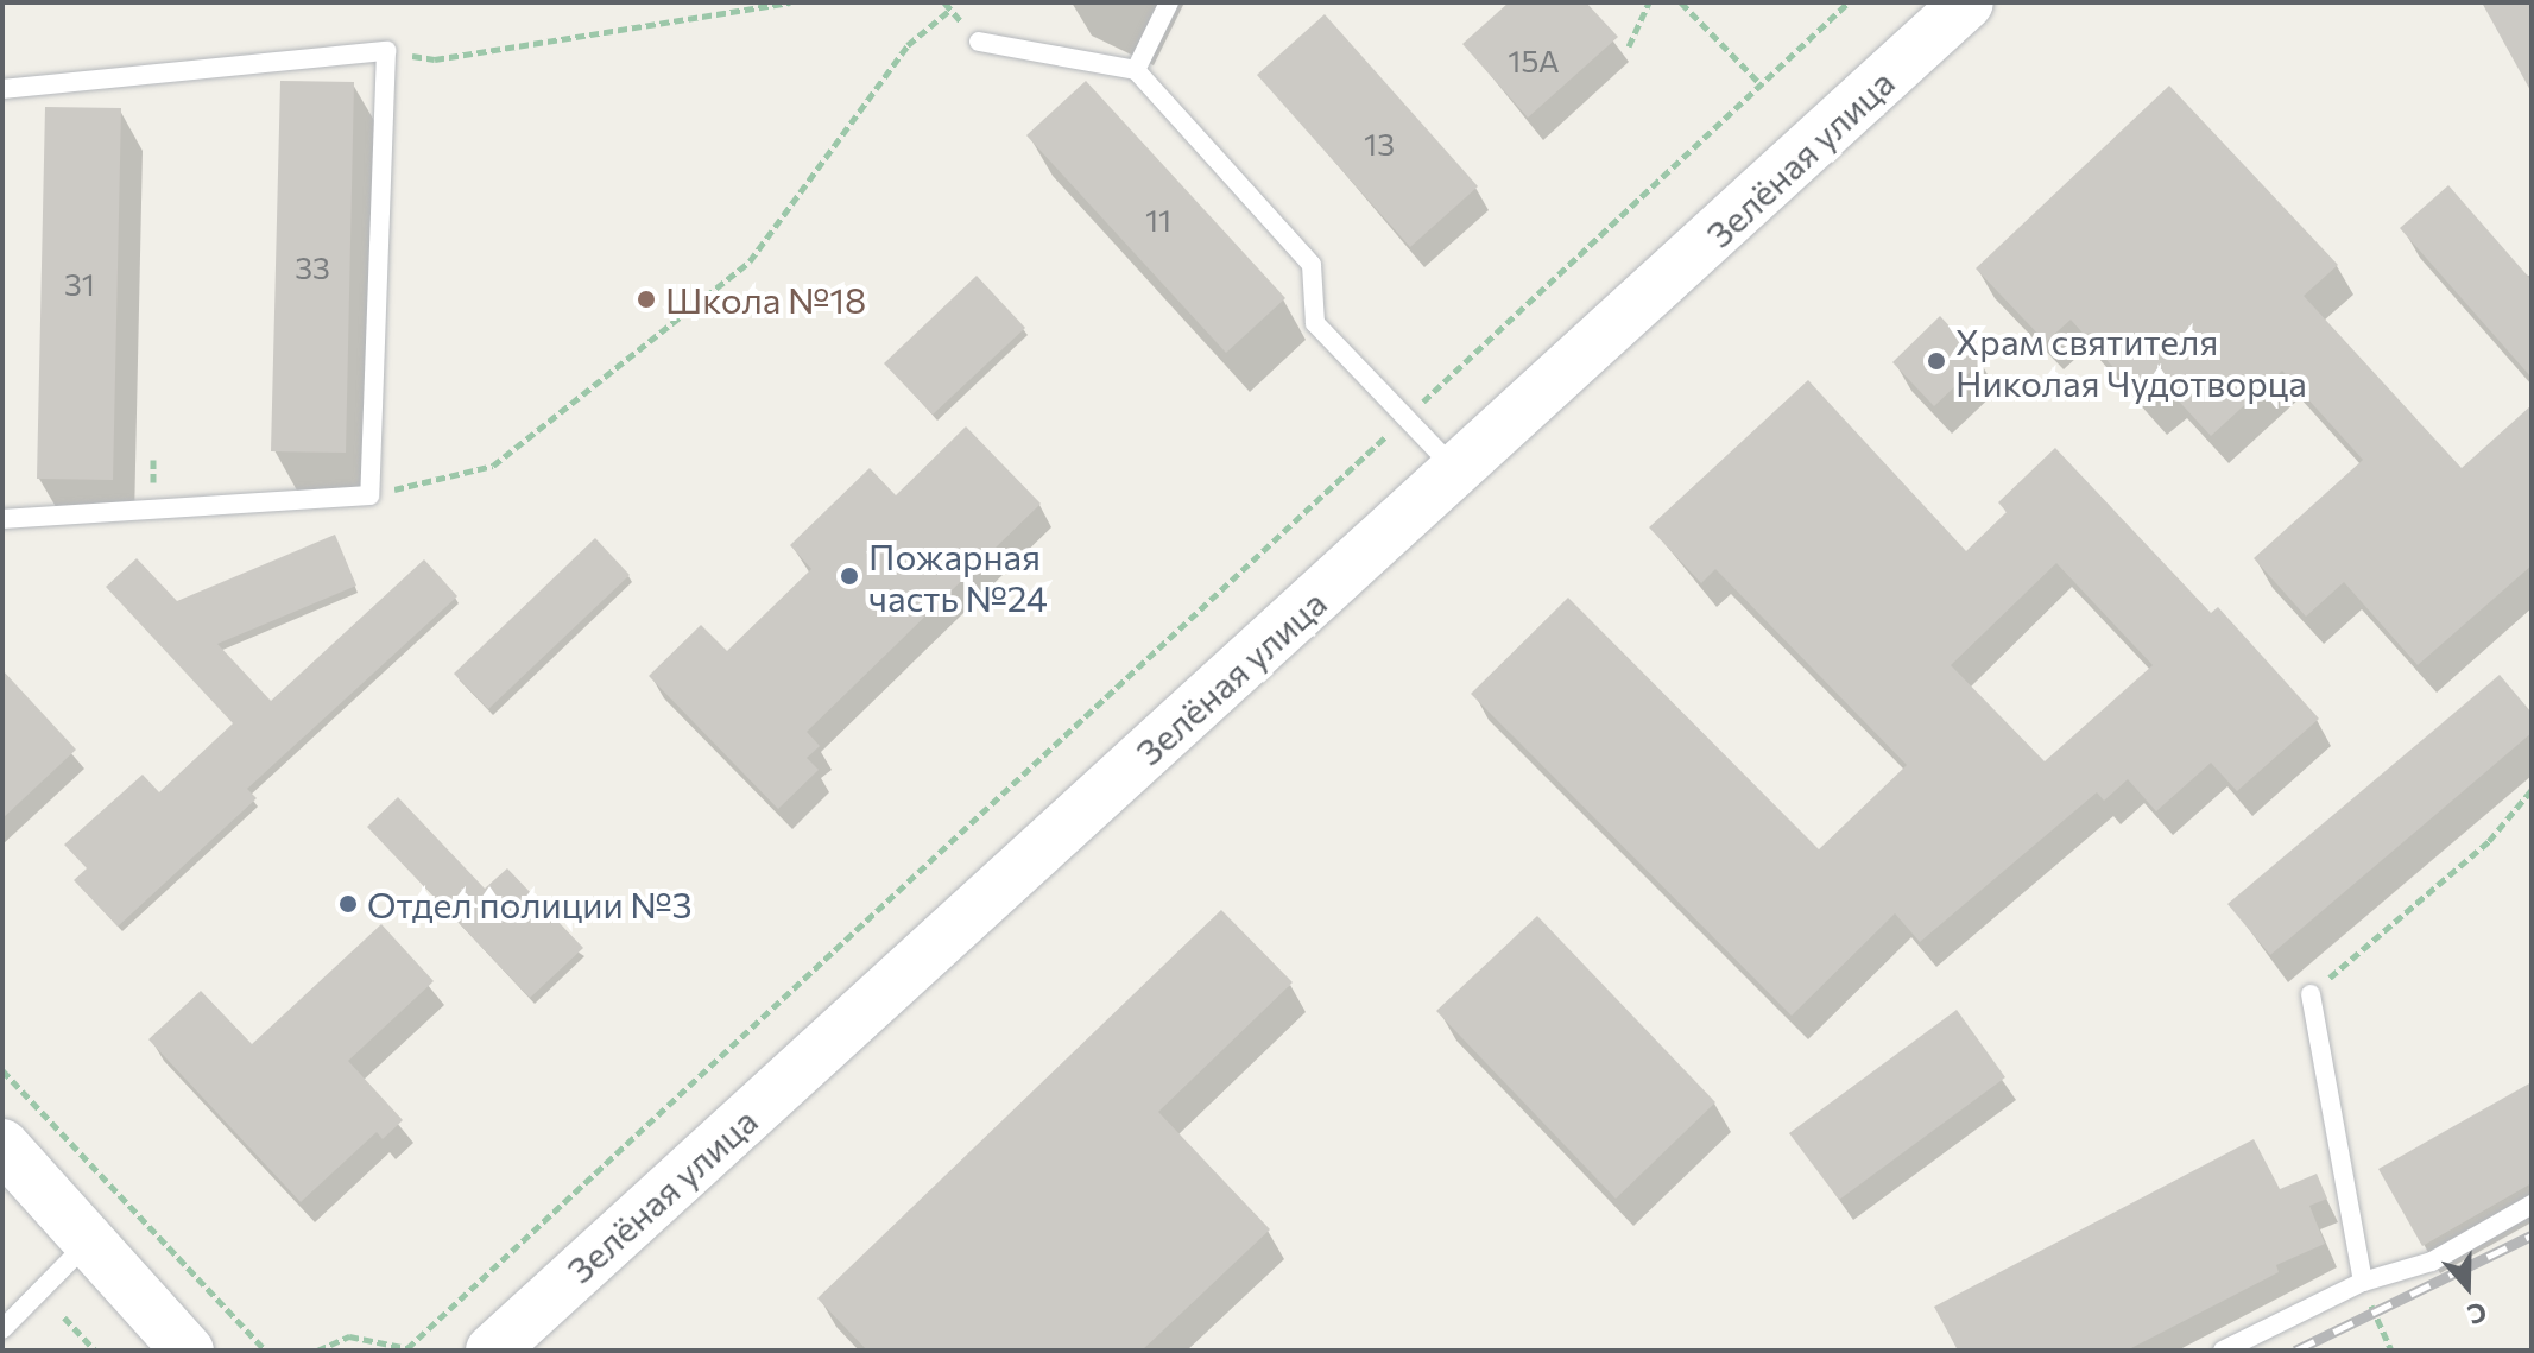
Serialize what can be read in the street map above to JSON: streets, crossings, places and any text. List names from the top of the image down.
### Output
{
  "streets": {
    "main road": ["Зелёная улица"]
  },
  "places": [
    "Школа №18",
    "Храм святителя Николая Чудотворца",
    "Пожарная часть №24",
    "Отдел полиции №3"
  ],
  "house_numbers": [
    "15А",
    "13",
    "11",
    "33",
    "31"
  ],
  "north": "bottom"
}
